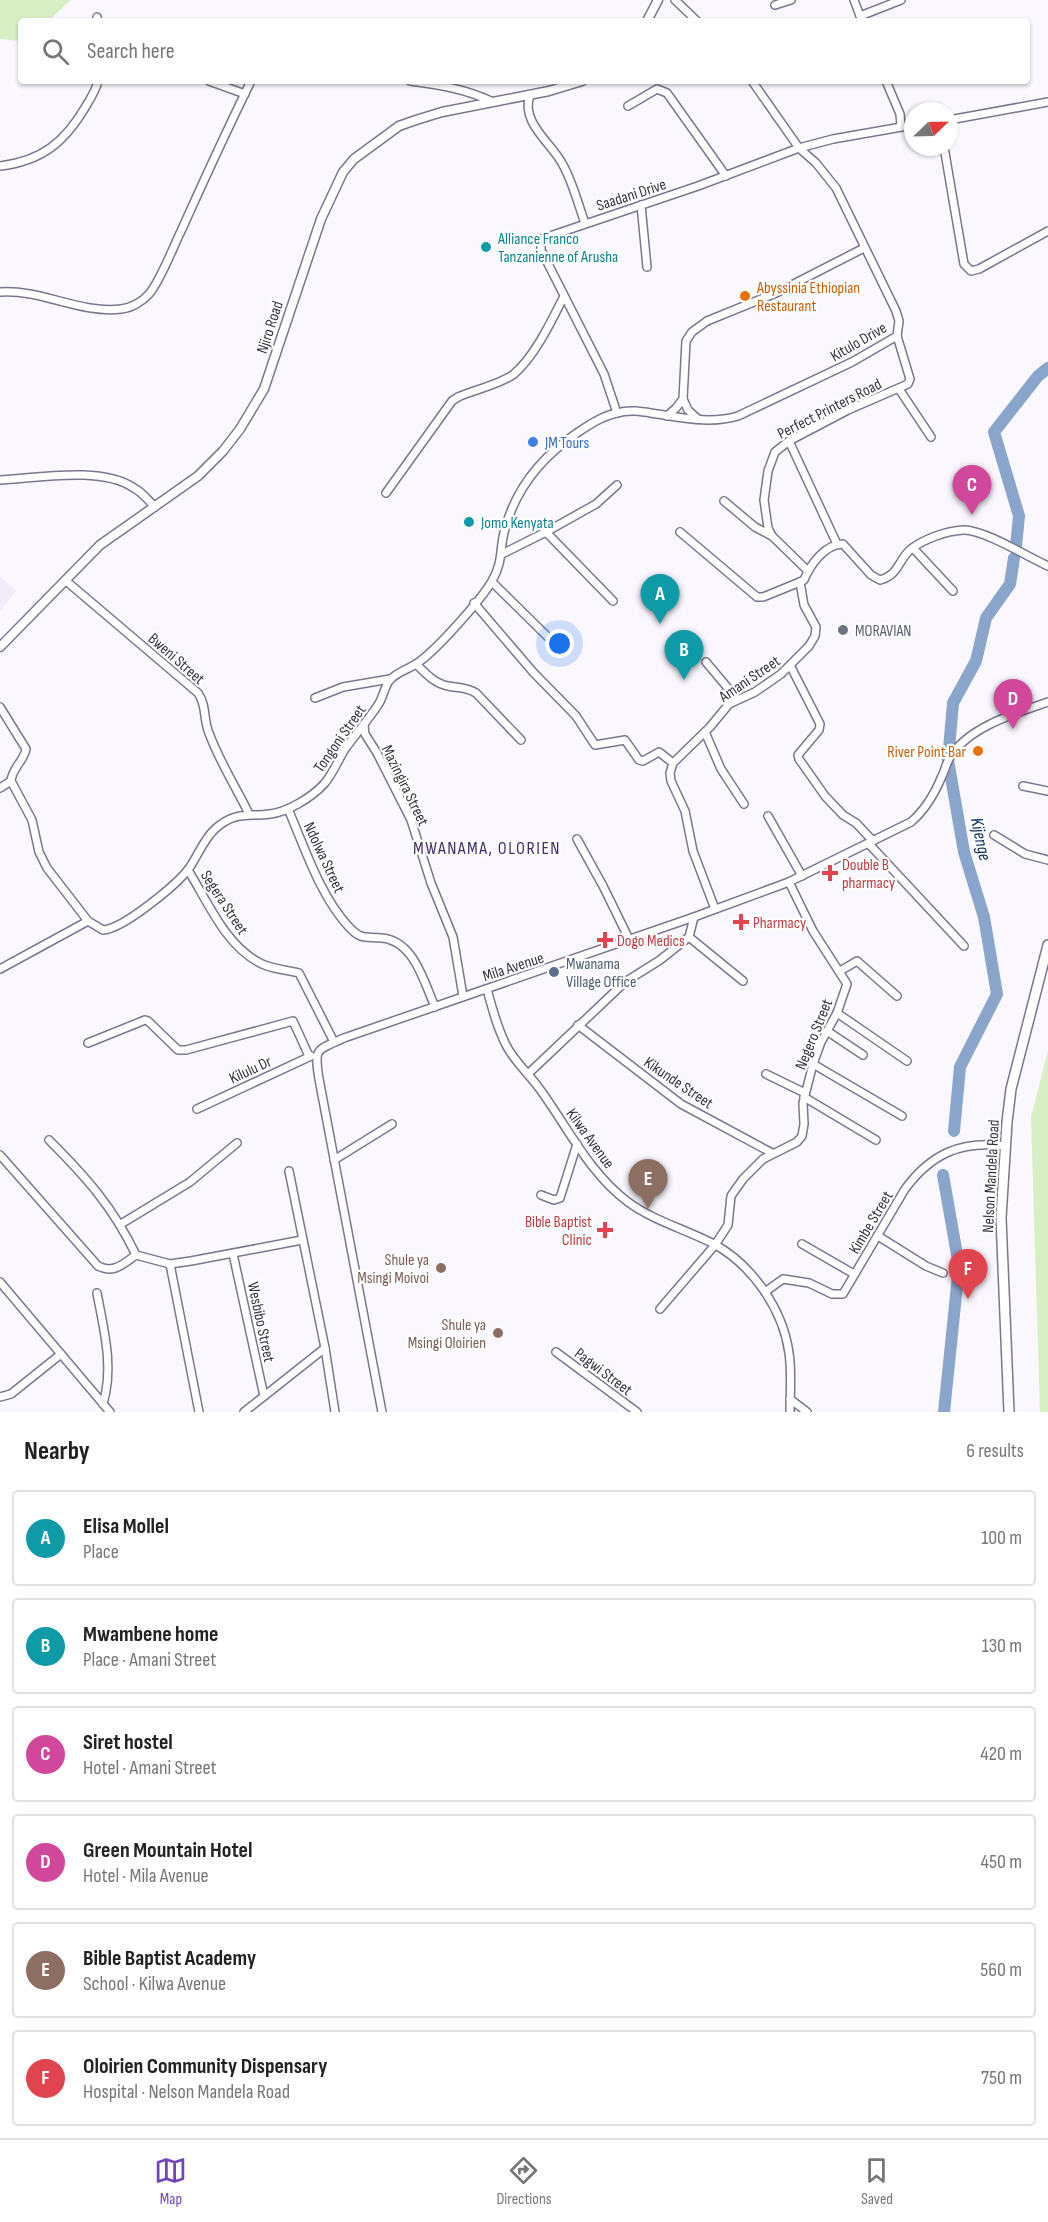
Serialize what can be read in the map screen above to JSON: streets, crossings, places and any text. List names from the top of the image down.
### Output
{
  "streets": {
    "main road": ["Nelson Mandela Road"],
    "street": [
      "Saadani Drive",
      "Njiro Road",
      "Kitulo Drive",
      "Perfect Printers Road",
      "Bweni Street",
      "Amani Street",
      "Tongoni Street",
      "Mazingira Street",
      "Ndolwa Street",
      "Segera Street",
      "Mila Avenue",
      "Negero Street",
      "Kilulu Dr",
      "Kikunde Street",
      "Kilwa Avenue",
      "Kimbe Street",
      "Wesbibo Street",
      "Pagwi Street"
    ]
  },
  "crossings": [
    ["Saadani Drive", "Kitulo Drive"],
    ["Njiro Road", "Bweni Street"],
    ["Kitulo Drive", "Perfect Printers Road"],
    ["Bweni Street", "Tongoni Street"],
    ["Tongoni Street", "Mazingira Street"],
    ["Tongoni Street", "Ndolwa Street"],
    ["Tongoni Street", "Segera Street"],
    ["Mazingira Street", "Mila Avenue"],
    ["Ndolwa Street", "Mila Avenue"],
    ["Segera Street", "Mila Avenue"],
    ["Mila Avenue", "Kilulu Dr"],
    ["Mila Avenue", "Kilwa Avenue"],
    ["Negero Street", "Kikunde Street"],
    ["Negero Street", "Kilwa Avenue"],
    ["Kilwa Avenue", "Kimbe Street"],
    ["Nelson Mandela Road", "Kimbe Street"]
  ],
  "districts": ["MWANAMA, OLORIEN"],
  "water": ["Kijenge"],
  "places": {
    "other": [
      "Alliance Franco Tanzanienne of Arusha",
      "Abyssinia Ethiopian Restaurant",
      "JM Tours",
      "Jomo Kenyata",
      "MORAVIAN",
      "River Point Bar",
      "Mwanama Village Office",
      "Shule ya Msingi Moivoi",
      "Shule ya Msingi Oloirien"
    ],
    "health": [
      "Double B pharmacy",
      "Pharmacy",
      "Dogo Medics",
      "Bible Baptist Clinic"
    ]
  },
  "north": "top right",
  "page": {
    "search": "Search here",
    "pins": [
      "C",
      "A",
      "B",
      "D",
      "E",
      "F"
    ],
    "heading": ["Nearby", "6 results"],
    "list": [
      {
        "mark": "A",
        "name": "Elisa Mollel",
        "note": "Place",
        "value": "100 m"
      },
      {
        "mark": "B",
        "name": "Mwambene home",
        "note": "Place · Amani Street",
        "value": "130 m"
      },
      {
        "mark": "C",
        "name": "Siret hostel",
        "note": "Hotel · Amani Street",
        "value": "420 m"
      },
      {
        "mark": "D",
        "name": "Green Mountain Hotel",
        "note": "Hotel · Mila Avenue",
        "value": "450 m"
      },
      {
        "mark": "E",
        "name": "Bible Baptist Academy",
        "note": "School · Kilwa Avenue",
        "value": "560 m"
      },
      {
        "mark": "F",
        "name": "Oloirien Community Dispensary",
        "note": "Hospital · Nelson Mandela Road",
        "value": "750 m"
      }
    ],
    "nav": ["Map", "Directions", "Saved"]
  }
}
